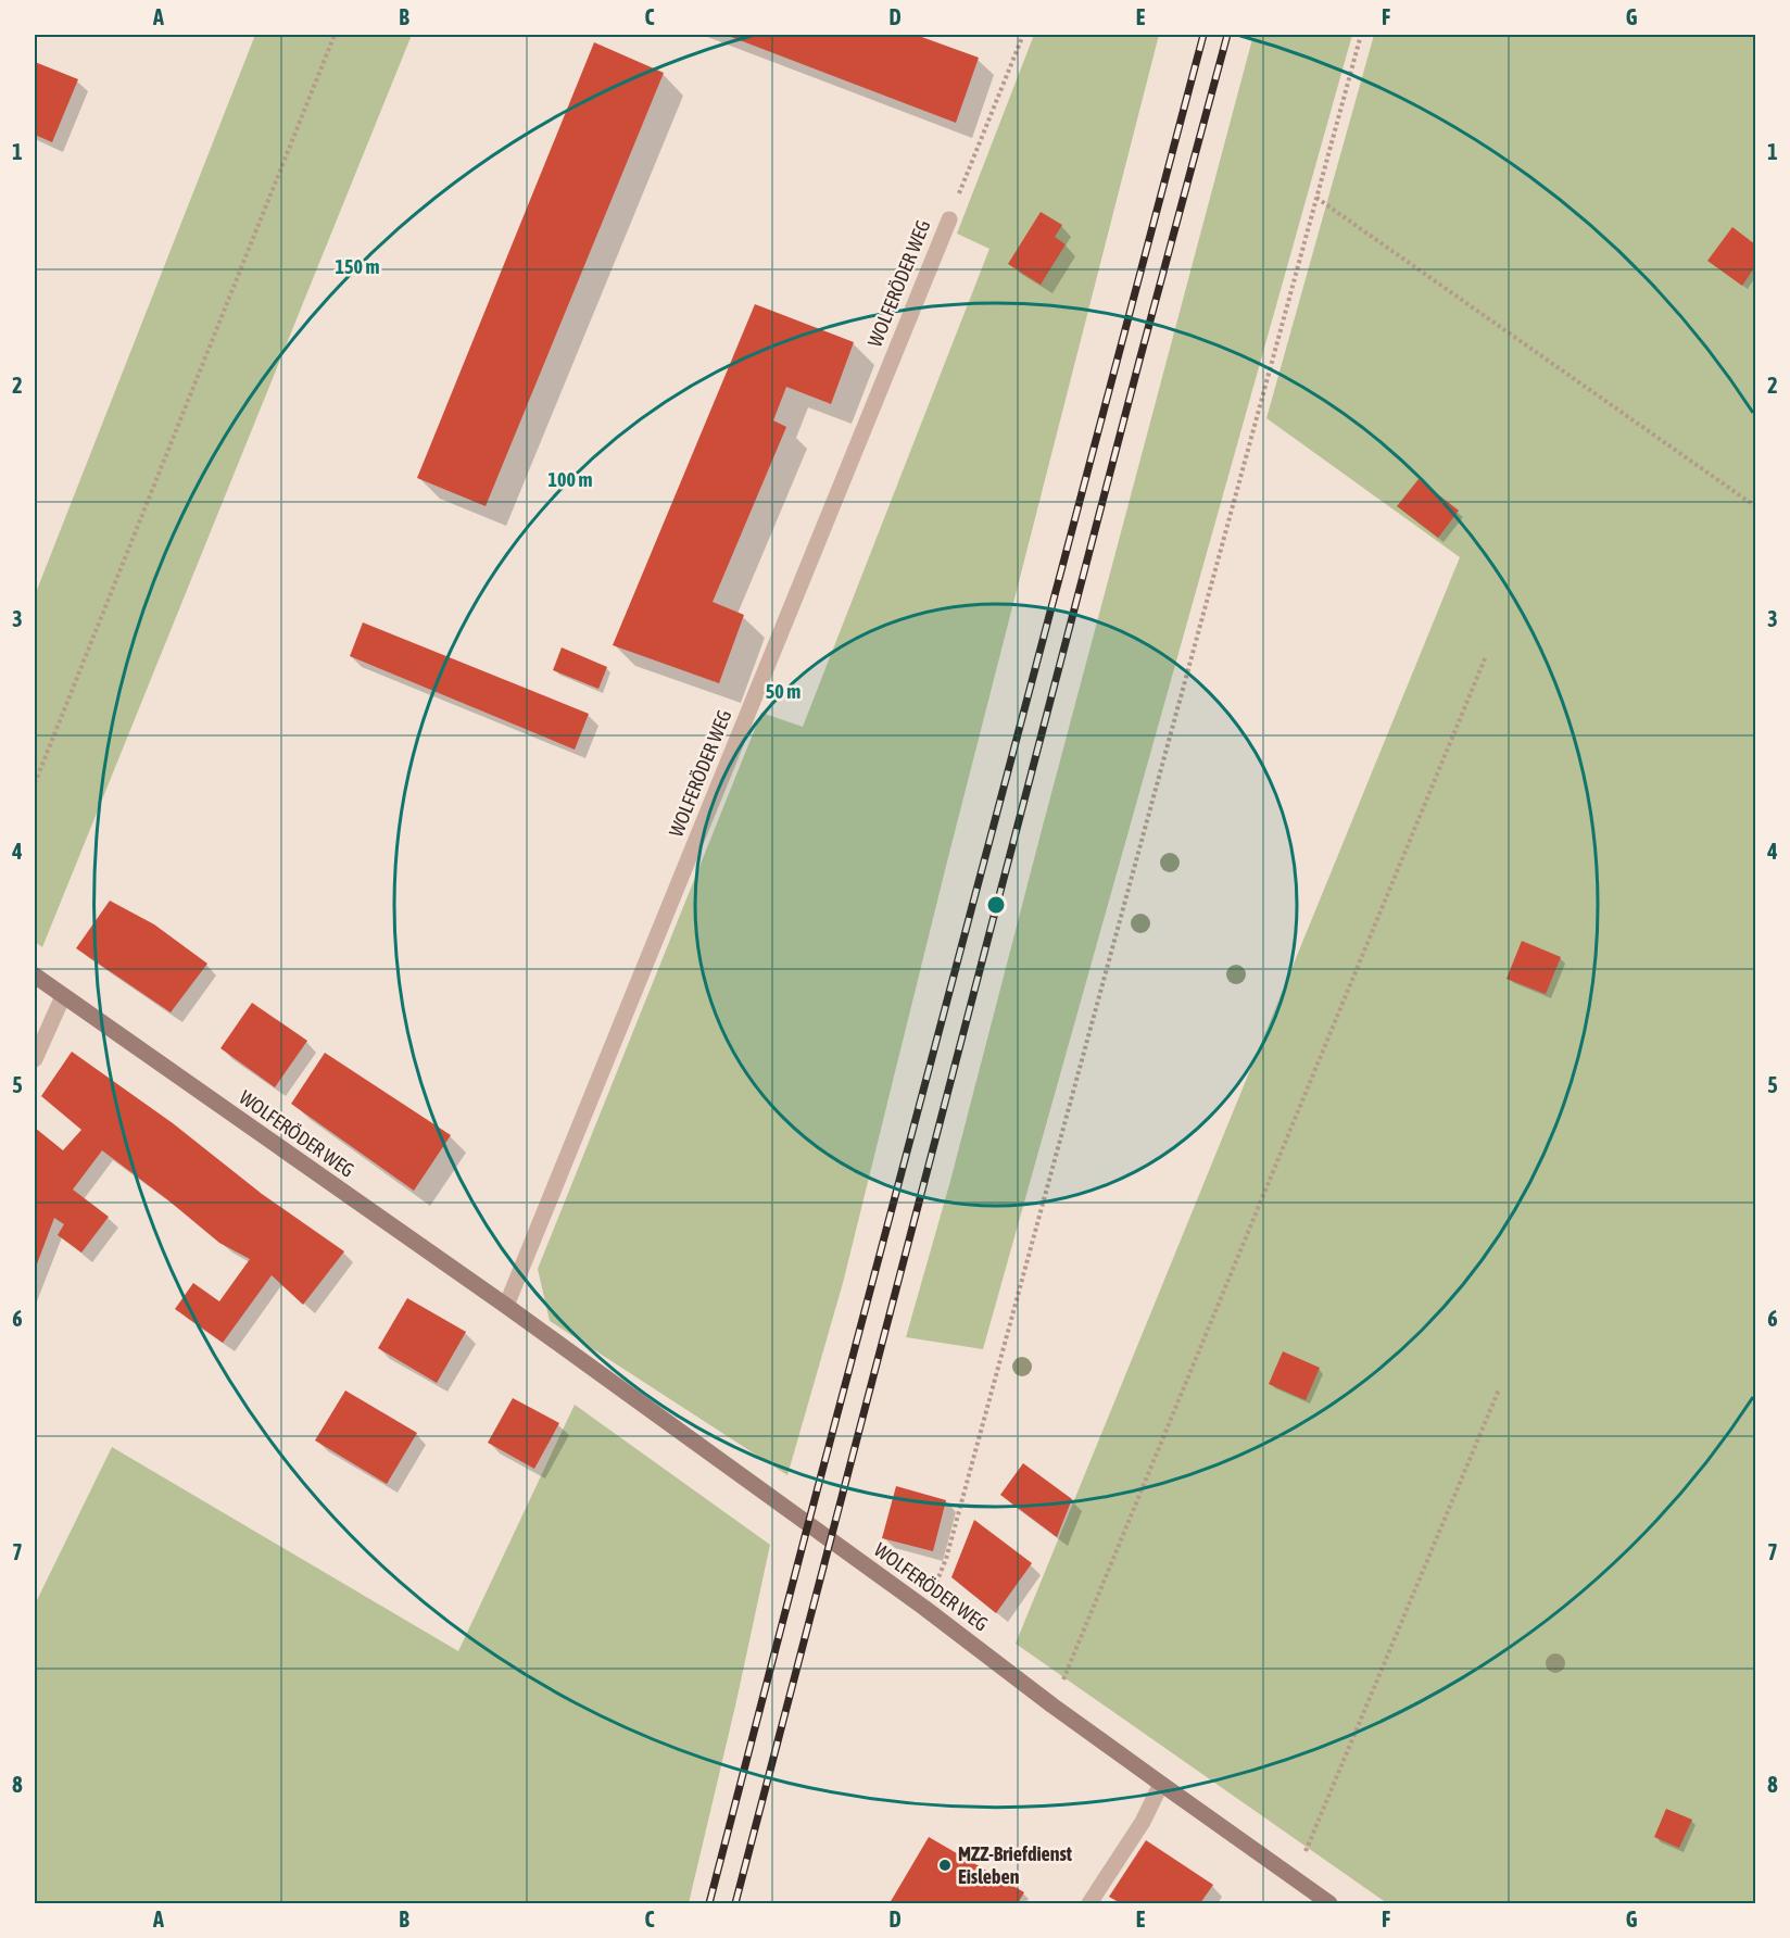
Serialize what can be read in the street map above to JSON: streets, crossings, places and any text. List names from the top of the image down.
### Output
{
  "streets": {
    "main road": ["WOLFERÖDER WEG"]
  },
  "places": ["MZZ-Briefdienst Eisleben"],
  "grid": {
    "columns": [
      "A",
      "B",
      "C",
      "D",
      "E",
      "F",
      "G"
    ],
    "rows": [
      "1",
      "2",
      "3",
      "4",
      "5",
      "6",
      "7",
      "8"
    ]
  },
  "rings": ["150 m", "100 m", "50 m"]
}
